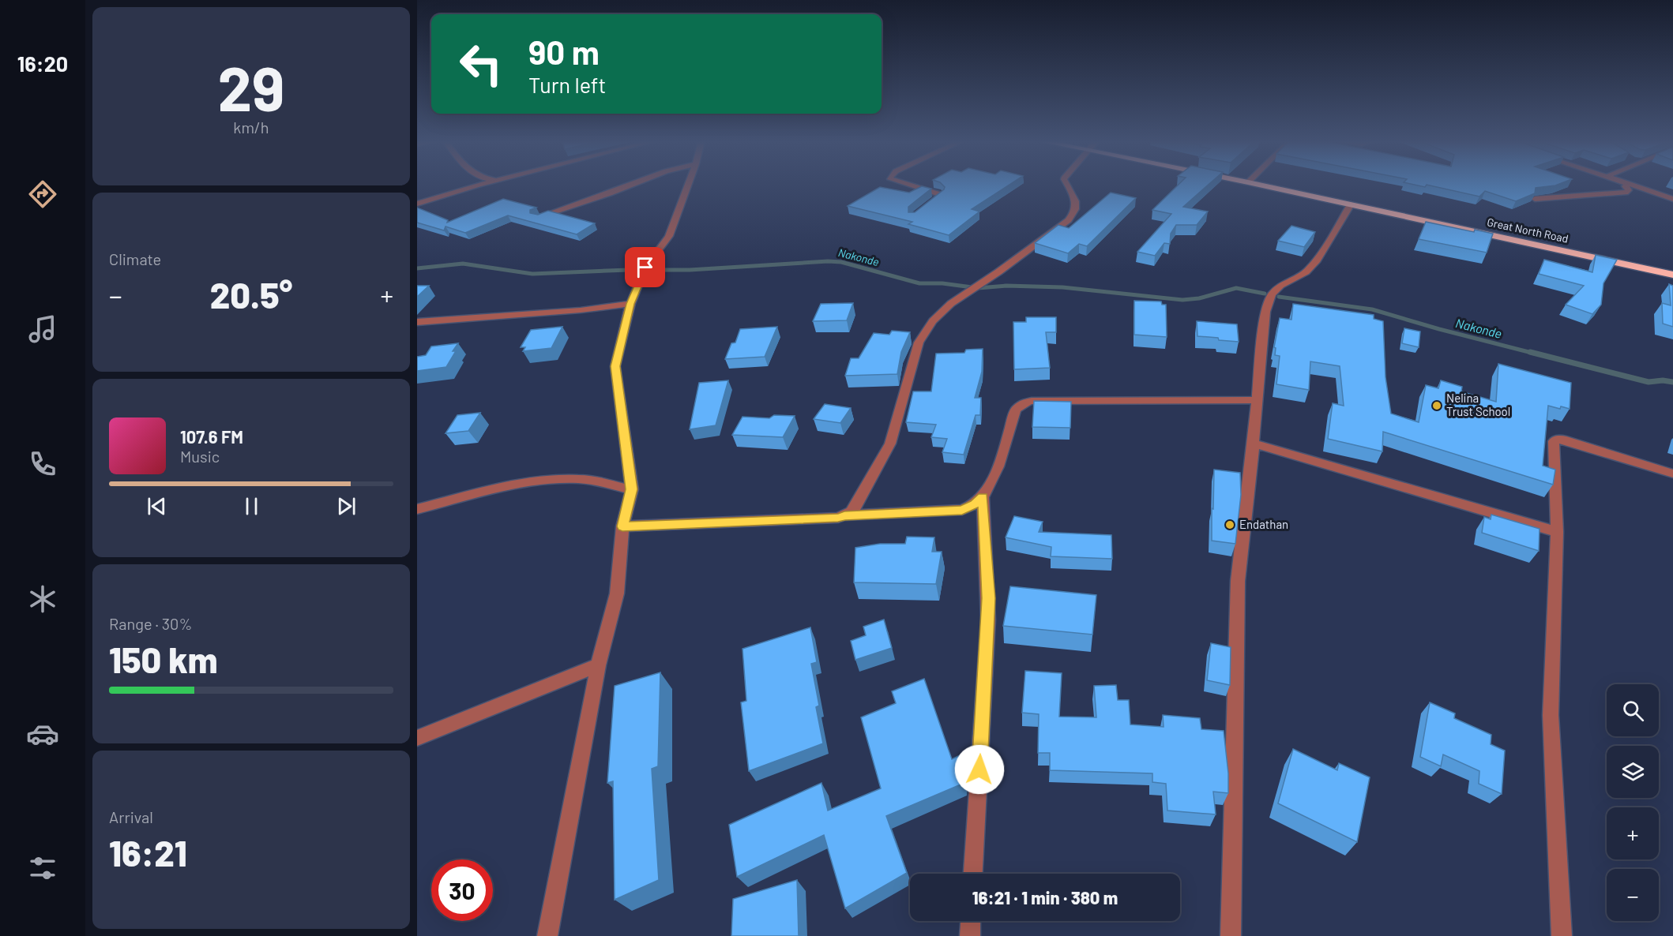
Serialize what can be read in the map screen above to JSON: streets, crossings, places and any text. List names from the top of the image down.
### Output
{
  "streets": {
    "highway": ["Great North Road"]
  },
  "water": ["Nakonde"],
  "places": ["Nelina Trust School", "Endathan"],
  "page": {
    "tabs": "16:20",
    "tile": [
      ["29", "km/h"],
      "Climate",
      ["Range · 30%", "150 km"],
      ["Arrival", "16:21"]
    ],
    "turn": ["90 m", "Turn left"],
    "heat": ["−", "20.5°", "+"],
    "song": ["107.6 FM", "Music"],
    "map_buttons": ["+", "−"],
    "limit": "30",
    "trip": "16:21 · 1 min · 380 m"
  }
}
